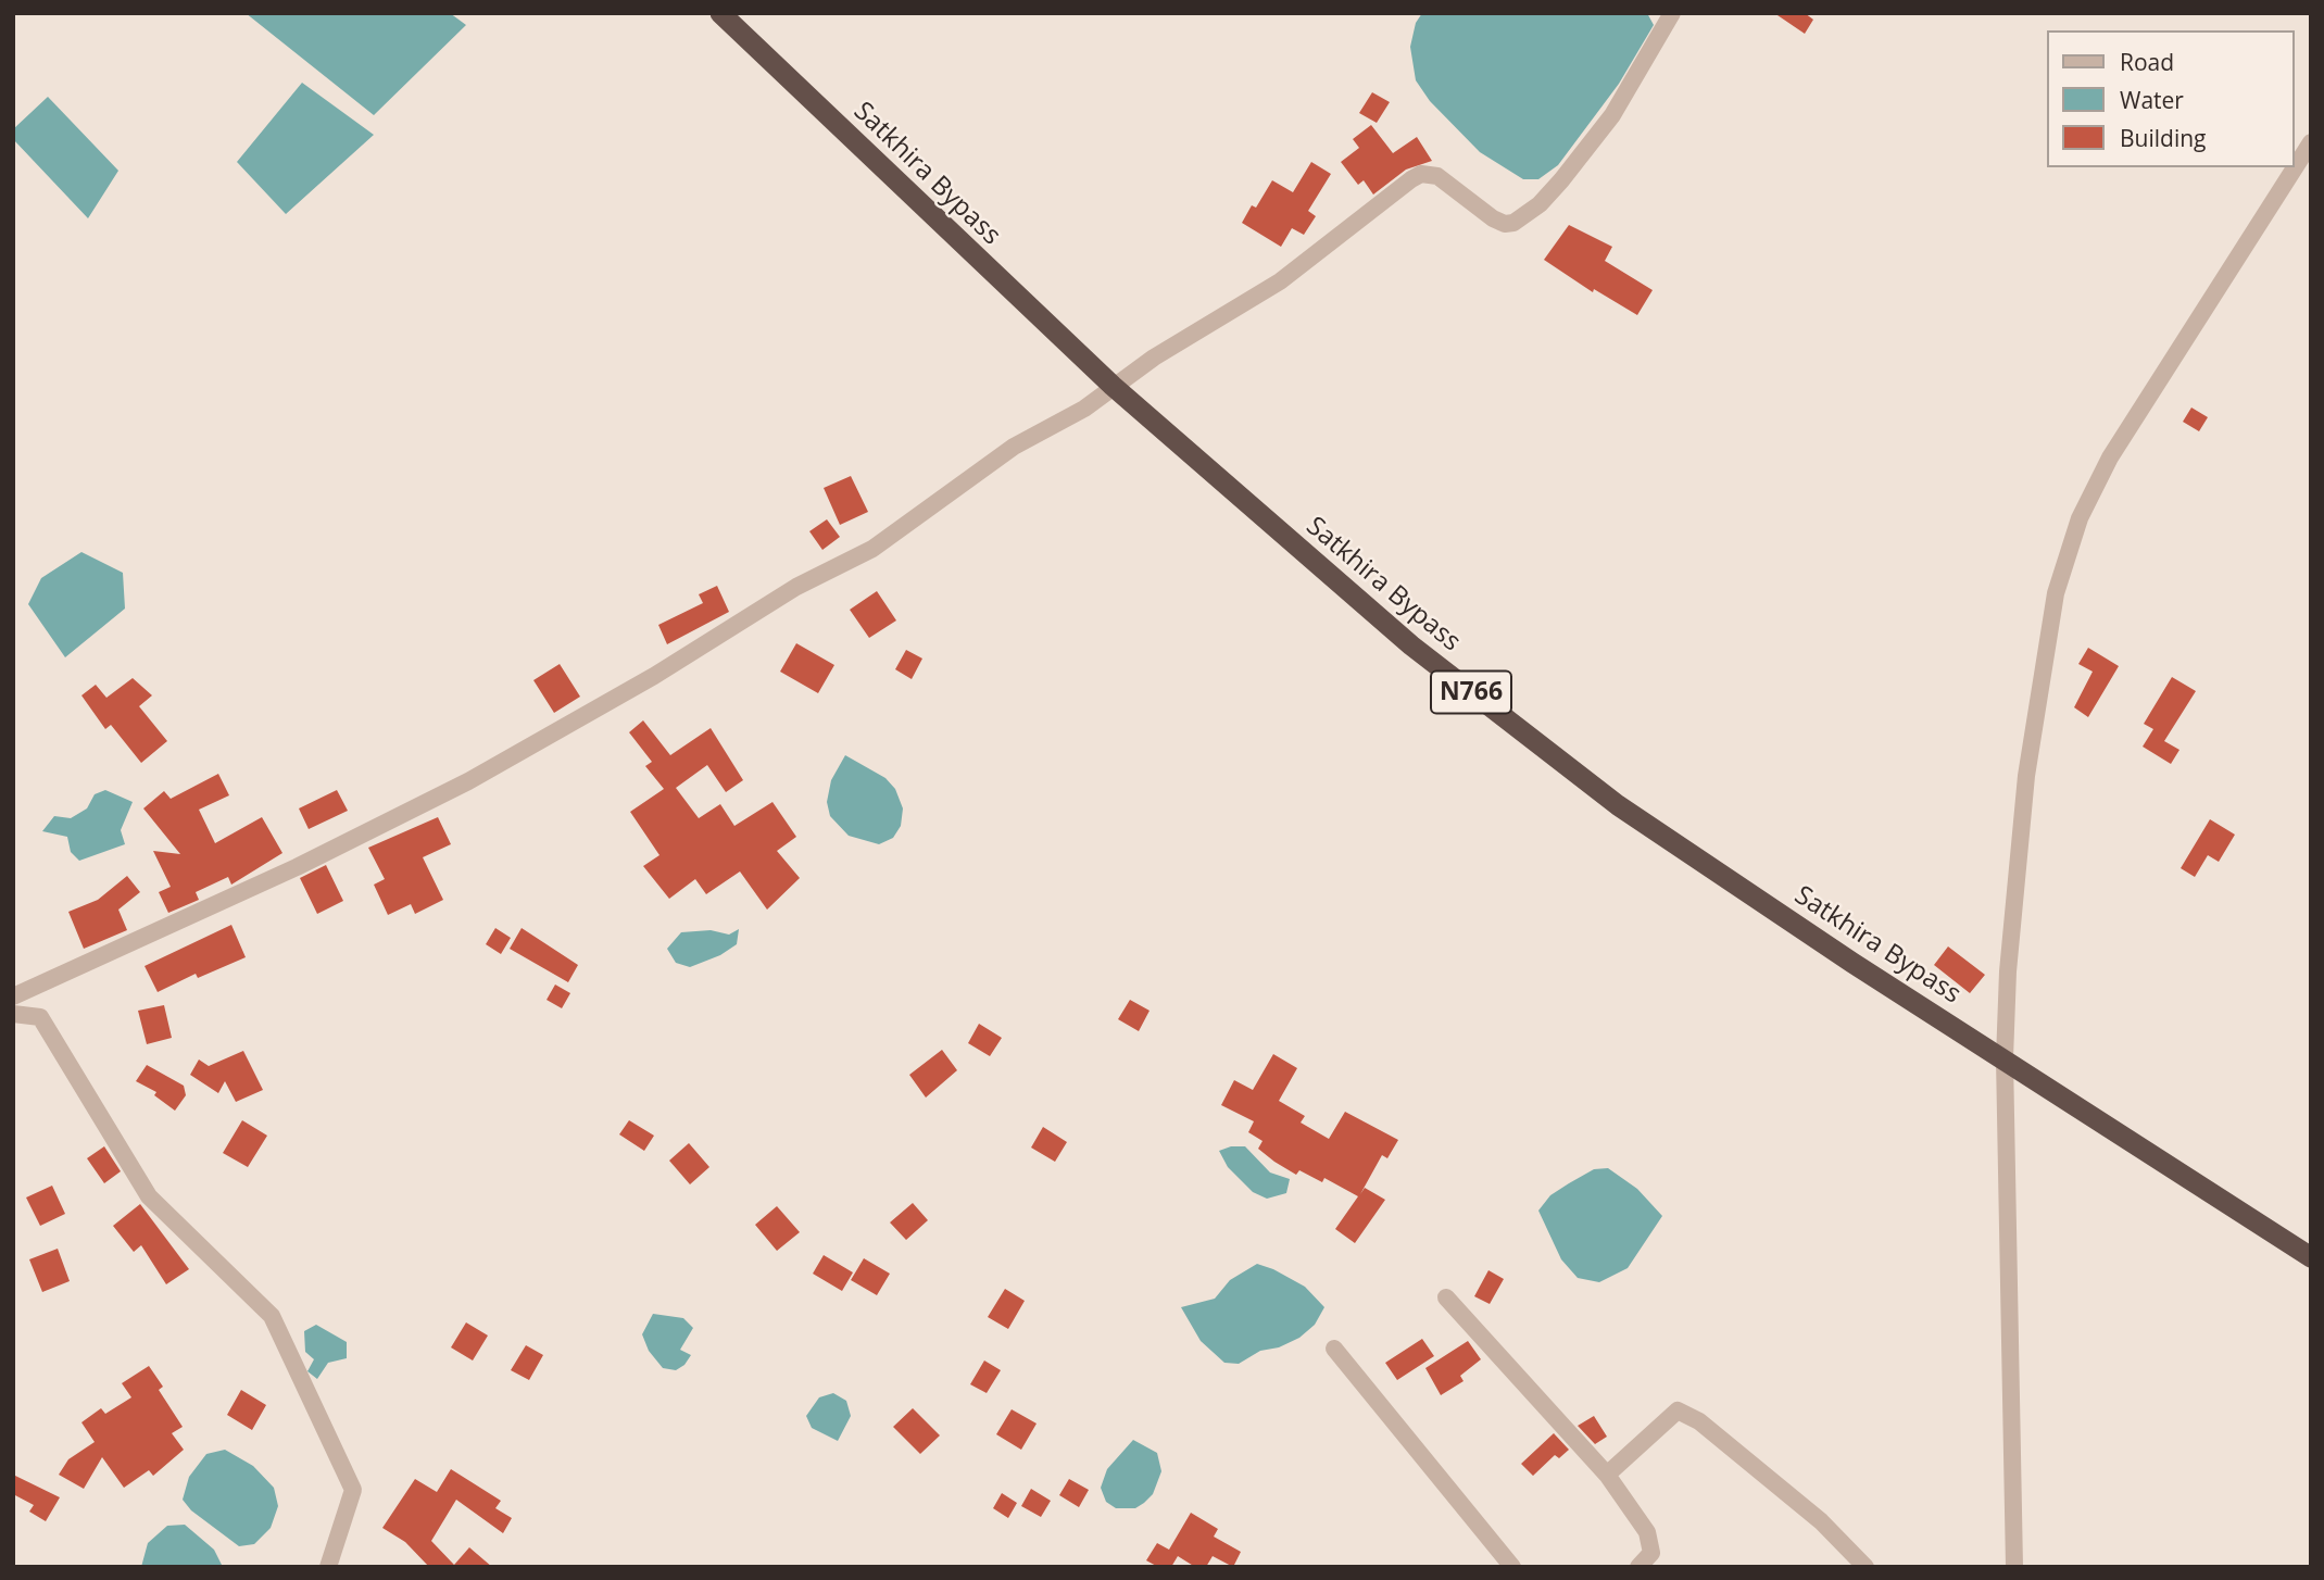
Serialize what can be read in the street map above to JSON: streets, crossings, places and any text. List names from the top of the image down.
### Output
{
  "streets": {
    "highway": ["Satkhira Bypass", "N766"]
  },
  "legend": ["Road", "Water", "Building"]
}
